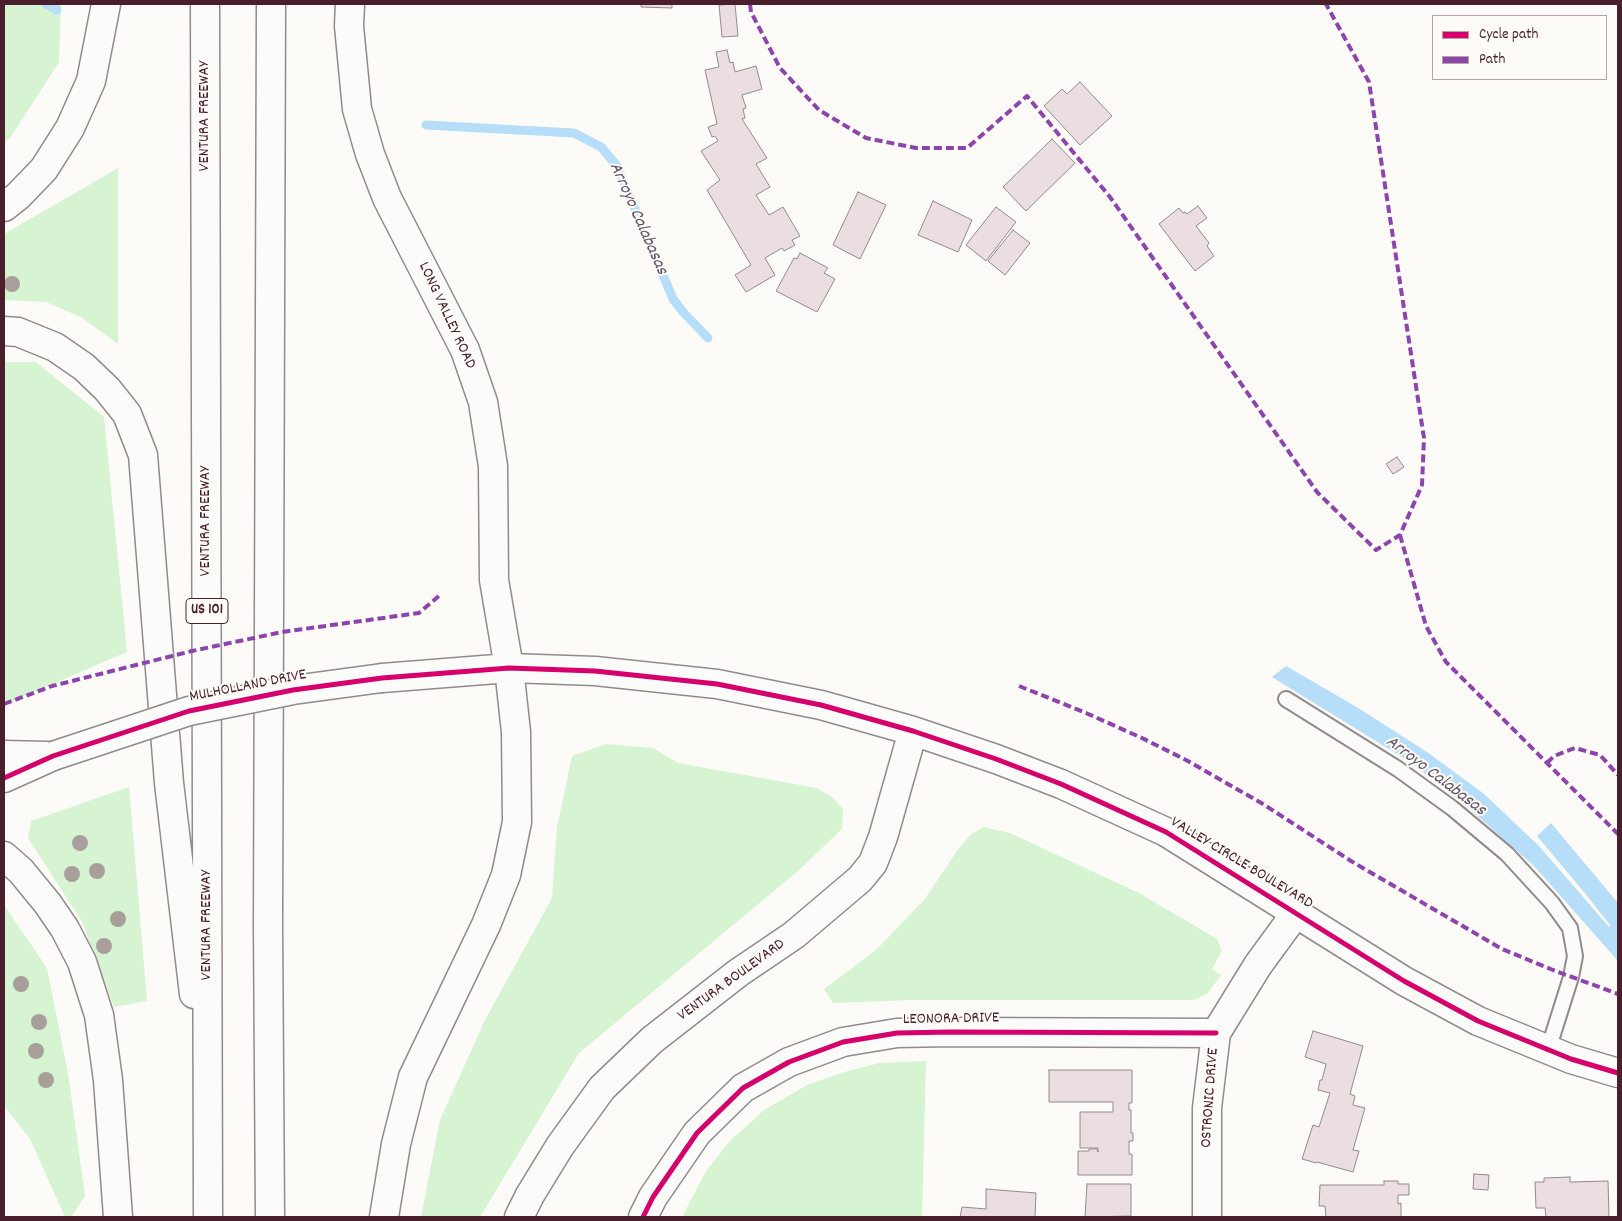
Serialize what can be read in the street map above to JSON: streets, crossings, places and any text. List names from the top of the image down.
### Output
{
  "streets": {
    "main road": [
      "VENTURA FREEWAY",
      "LONG VALLEY ROAD",
      "US 101",
      "MULHOLLAND DRIVE",
      "VALLEY CIRCLE BOULEVARD",
      "VENTURA BOULEVARD",
      "LEONORA DRIVE",
      "OSTRONIC DRIVE"
    ]
  },
  "crossings": [
    ["LONG VALLEY ROAD", "MULHOLLAND DRIVE"],
    ["LONG VALLEY ROAD", "VALLEY CIRCLE BOULEVARD"],
    ["MULHOLLAND DRIVE", "VALLEY CIRCLE BOULEVARD"],
    ["VALLEY CIRCLE BOULEVARD", "VENTURA BOULEVARD"],
    ["VALLEY CIRCLE BOULEVARD", "OSTRONIC DRIVE"],
    ["LEONORA DRIVE", "OSTRONIC DRIVE"]
  ],
  "water": ["Arroyo Calabasas"],
  "legend": ["Cycle path", "Path"]
}
